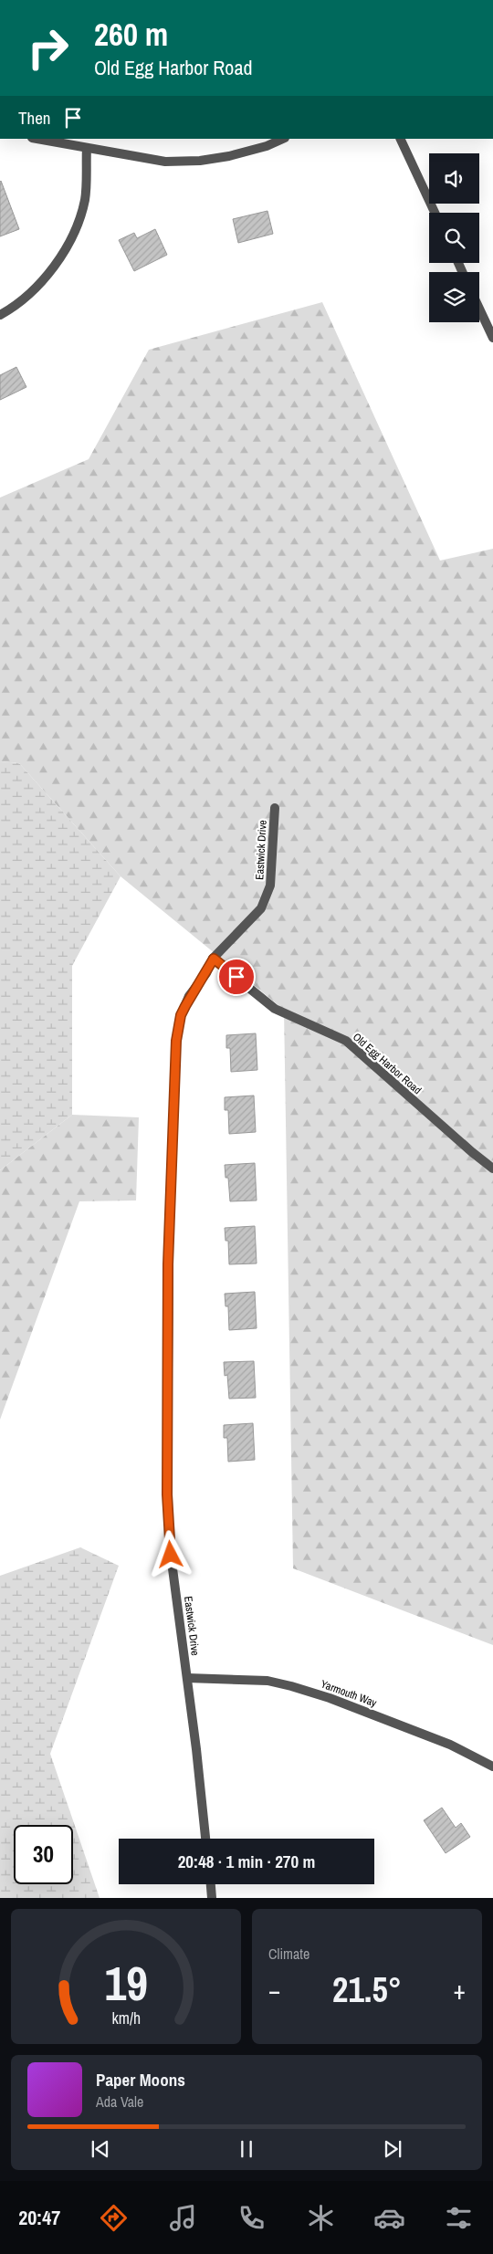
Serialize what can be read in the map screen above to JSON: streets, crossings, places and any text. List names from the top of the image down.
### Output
{
  "streets": {
    "street": ["Eastwick Drive", "Old Egg Harbor Road", "Yarmouth Way"]
  },
  "crossings": [
    ["Eastwick Drive", "Old Egg Harbor Road"],
    ["Eastwick Drive", "Yarmouth Way"]
  ],
  "page": {
    "turn": ["260 m", "Old Egg Harbor Road"],
    "then": "Then",
    "limit": "30",
    "trip": "20:48 · 1 min · 270 m",
    "tile": "Climate",
    "heat": ["−", "21.5°", "+"],
    "song": ["Paper Moons", "Ada Vale"],
    "tabs": "20:47",
    "gauge": ["19", "km/h"]
  }
}
